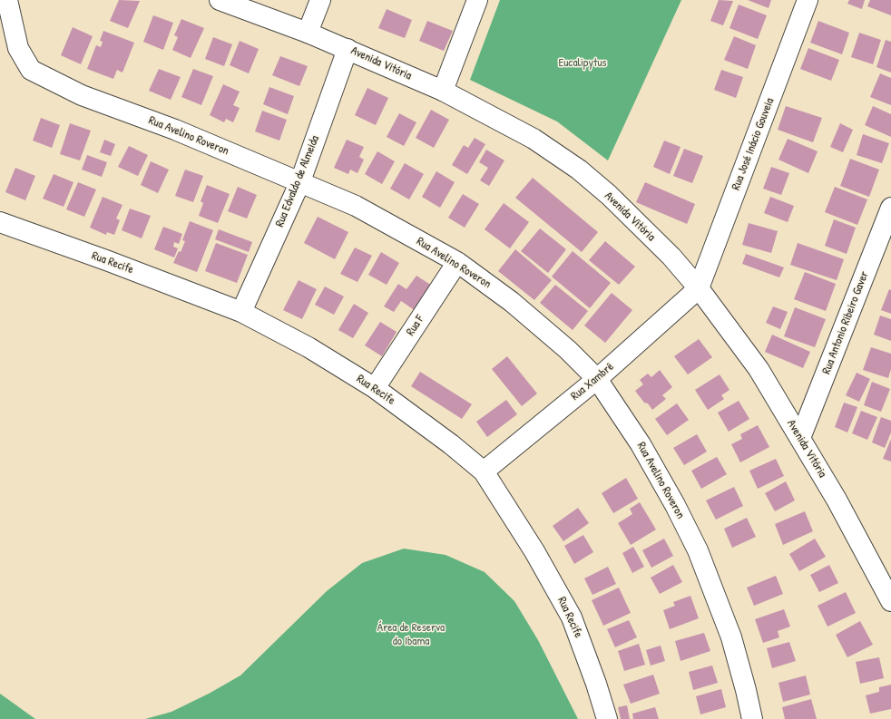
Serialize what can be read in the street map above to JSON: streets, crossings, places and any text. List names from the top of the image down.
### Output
{
  "streets": {
    "street": [
      "Avenida Vitória",
      "Rua Avelino Roveron",
      "Rua José Inácio Gouveia",
      "Rua Edvaldo de Almeida",
      "Rua Recife",
      "Rua Antonio Ribeiro Gaver",
      "Rua F",
      "Rua Xambrê"
    ]
  },
  "crossings": [
    ["Avenida Vitória", "Rua José Inácio Gouveia"],
    ["Avenida Vitória", "Rua Edvaldo de Almeida"],
    ["Avenida Vitória", "Rua Antonio Ribeiro Gaver"],
    ["Avenida Vitória", "Rua Xambrê"],
    ["Rua Avelino Roveron", "Rua Edvaldo de Almeida"],
    ["Rua Avelino Roveron", "Rua F"],
    ["Rua Avelino Roveron", "Rua Xambrê"],
    ["Rua José Inácio Gouveia", "Rua Xambrê"],
    ["Rua Edvaldo de Almeida", "Rua Recife"],
    ["Rua Recife", "Rua F"],
    ["Rua Recife", "Rua Xambrê"]
  ],
  "parks": ["Eucalipytus", "Área de Reserva do Ibama"]
}
